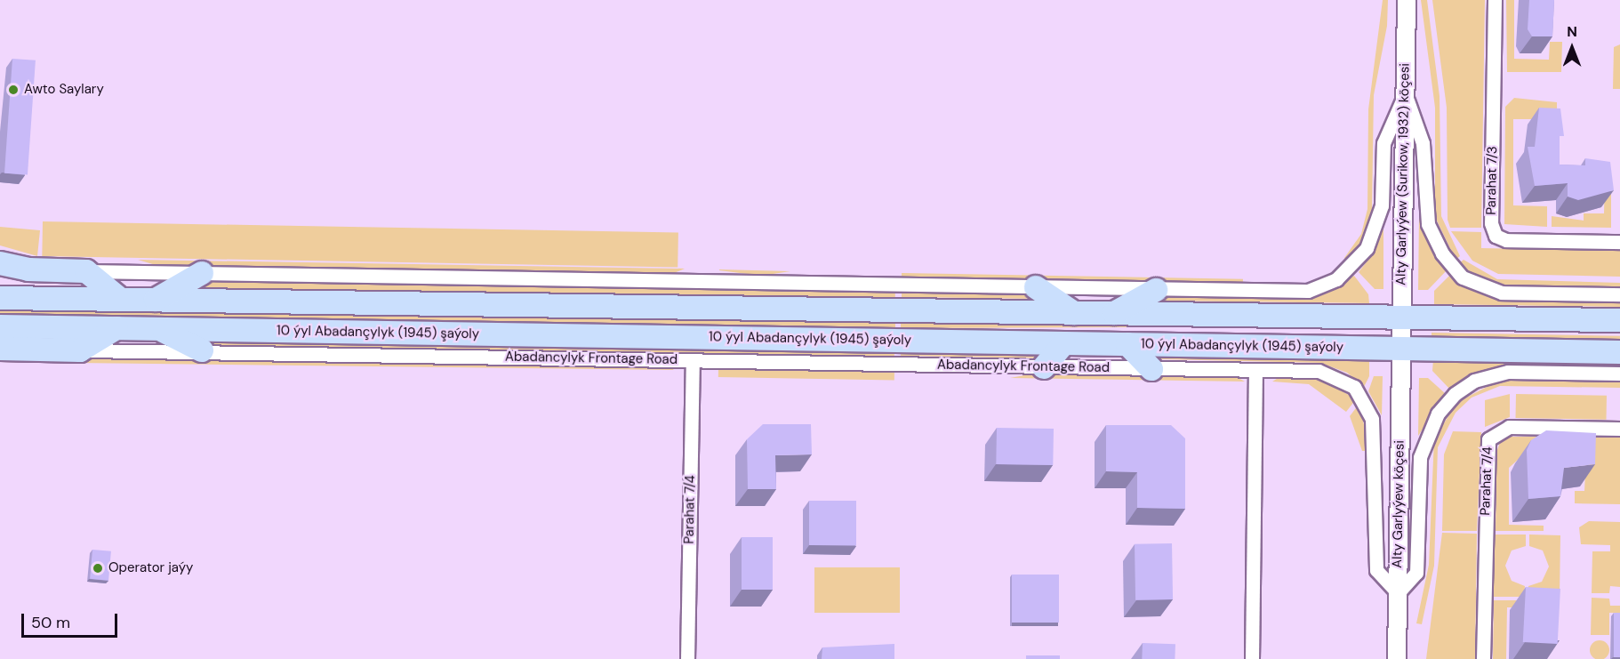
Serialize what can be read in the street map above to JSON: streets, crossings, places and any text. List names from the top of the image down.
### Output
{
  "streets": {
    "main road": ["10 ýyl Abadançylyk (1945) şaýoly"],
    "street": [
      "Alty Garlyýew (Surikow, 1932) köçesi",
      "Parahat 7/3",
      "Abadancylyk Frontage Road",
      "Parahat 7/4",
      "Alty Garlyýew köçesi"
    ]
  },
  "crossings": [
    ["Alty Garlyýew (Surikow, 1932) köçesi", "10 ýyl Abadançylyk (1945) şaýoly"],
    ["Alty Garlyýew (Surikow, 1932) köçesi", "Alty Garlyýew köçesi"],
    ["10 ýyl Abadançylyk (1945) şaýoly", "Alty Garlyýew köçesi"],
    ["Abadancylyk Frontage Road", "Parahat 7/4"],
    ["Abadancylyk Frontage Road", "Alty Garlyýew köçesi"]
  ],
  "places": ["Awto Saylary", "Operator jaýy"],
  "scale_bar": "50 m",
  "north": "top"
}
